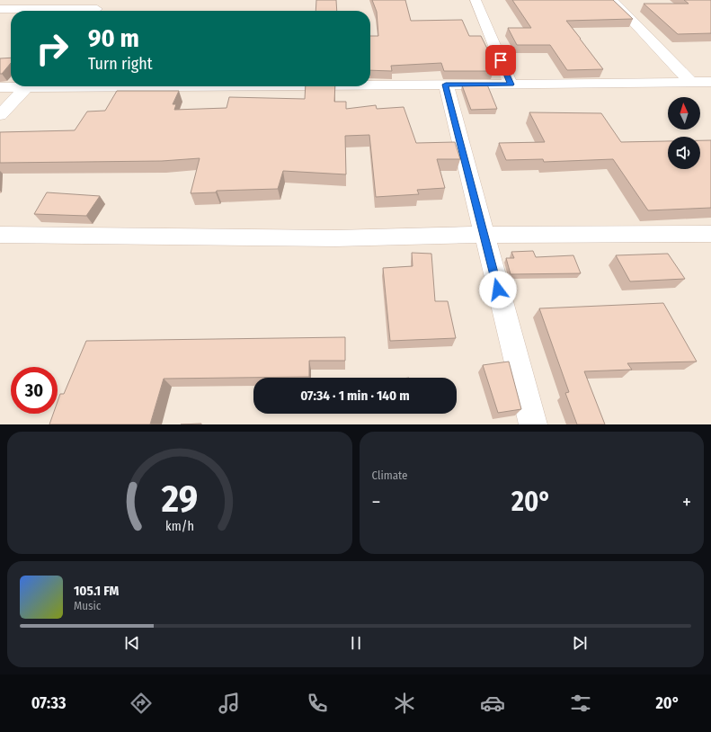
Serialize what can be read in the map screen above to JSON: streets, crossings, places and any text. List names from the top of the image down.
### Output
{
  "north": "top",
  "page": {
    "turn": ["90 m", "Turn right"],
    "limit": "30",
    "trip": "07:34 · 1 min · 140 m",
    "tile": "Climate",
    "heat": ["−", "20°", "+"],
    "song": ["105.1 FM", "Music"],
    "tabs": ["07:33", "20°"],
    "gauge": ["29", "km/h"]
  }
}
